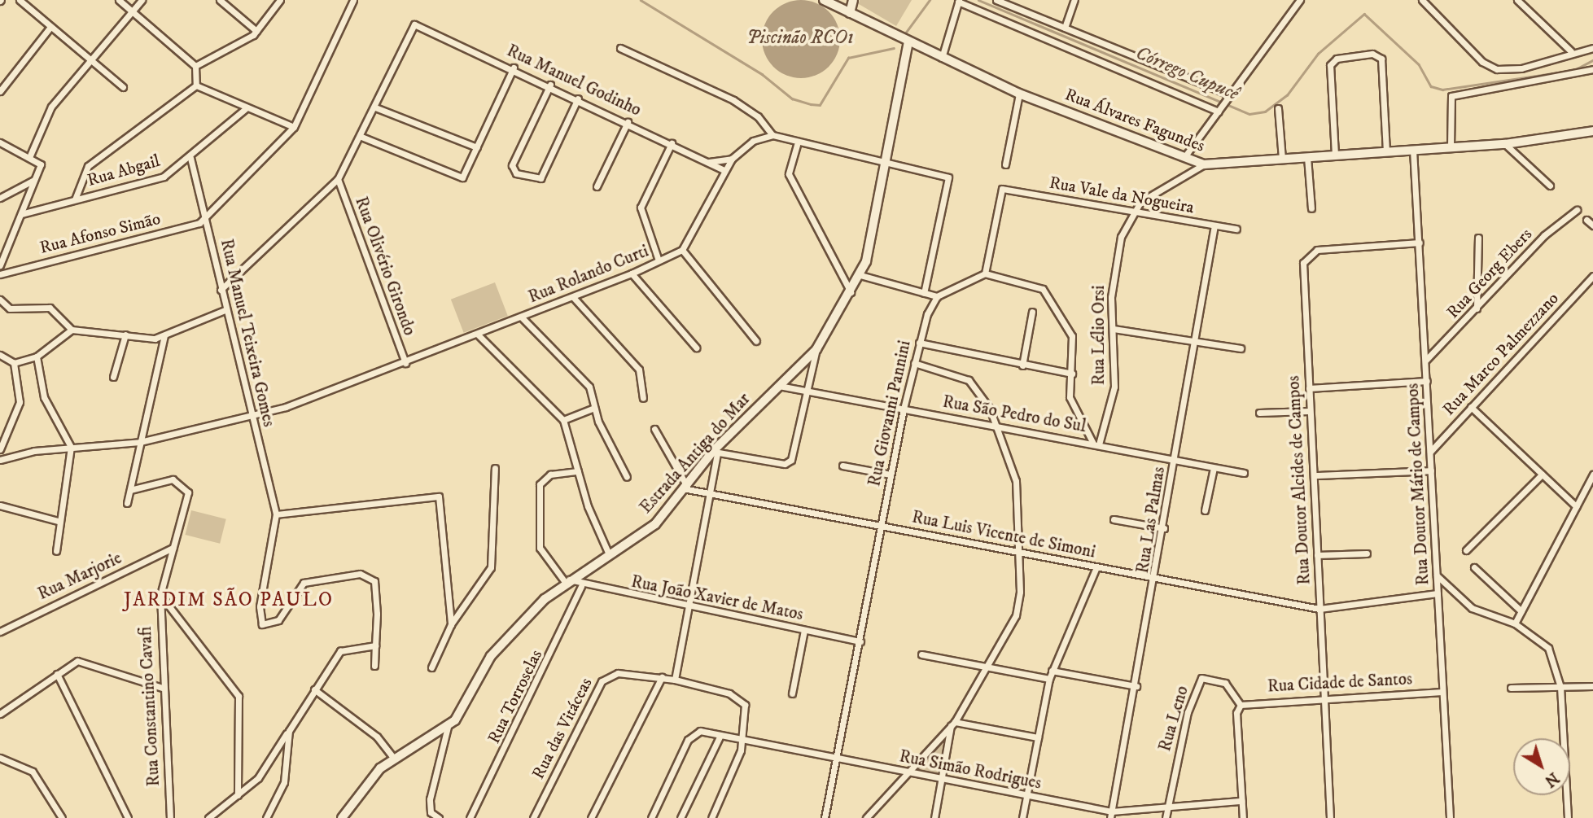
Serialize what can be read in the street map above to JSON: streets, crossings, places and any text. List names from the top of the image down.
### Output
{
  "streets": {
    "street": [
      "Rua Manuel Godinho",
      "Rua Álvares Fagundes",
      "Rua Abgail",
      "Rua Vale da Nogueira",
      "Rua Afonso Simão",
      "Rua Olivério Girondo",
      "Rua Georg Ebers",
      "Rua Rolando Curti",
      "Rua Manuel Teixeira Gomes",
      "Rua Lélio Orsi",
      "Rua Marco Palmezzano",
      "Rua Giovanni Pannini",
      "Rua São Pedro do Sul",
      "Estrada Antiga do Mar",
      "Rua Doutor Alcides de Campos",
      "Rua Doutor Mário de Campos",
      "Rua Las Palmas",
      "Rua Luis Vicente de Simoni",
      "Rua Marjorie",
      "Rua João Xavier de Matos",
      "Rua Cidade de Santos",
      "Rua Torroselas",
      "Rua Constantino Cavafi",
      "Rua Leno",
      "Rua das Vitáceas",
      "Rua Simão Rodrigues"
    ]
  },
  "crossings": [
    ["Rua Álvares Fagundes", "Estrada Antiga do Mar"],
    ["Rua Álvares Fagundes", "Rua Doutor Mário de Campos"],
    ["Rua Abgail", "Rua Manuel Teixeira Gomes"],
    ["Rua Vale da Nogueira", "Rua Lélio Orsi"],
    ["Rua Vale da Nogueira", "Rua Las Palmas"],
    ["Rua Afonso Simão", "Rua Manuel Teixeira Gomes"],
    ["Rua Olivério Girondo", "Rua Rolando Curti"],
    ["Rua Georg Ebers", "Rua Doutor Mário de Campos"],
    ["Rua Rolando Curti", "Rua Manuel Teixeira Gomes"],
    ["Rua Lélio Orsi", "Rua São Pedro do Sul"],
    ["Rua Marco Palmezzano", "Rua Doutor Mário de Campos"],
    ["Rua Giovanni Pannini", "Rua São Pedro do Sul"],
    ["Rua Giovanni Pannini", "Rua Luis Vicente de Simoni"],
    ["Rua Giovanni Pannini", "Rua João Xavier de Matos"],
    ["Rua Giovanni Pannini", "Rua Simão Rodrigues"],
    ["Rua São Pedro do Sul", "Estrada Antiga do Mar"],
    ["Rua São Pedro do Sul", "Rua Las Palmas"],
    ["Estrada Antiga do Mar", "Rua Luis Vicente de Simoni"],
    ["Estrada Antiga do Mar", "Rua João Xavier de Matos"],
    ["Rua Doutor Alcides de Campos", "Rua Doutor Mário de Campos"],
    ["Rua Doutor Alcides de Campos", "Rua Luis Vicente de Simoni"],
    ["Rua Doutor Alcides de Campos", "Rua Cidade de Santos"],
    ["Rua Doutor Mário de Campos", "Rua Luis Vicente de Simoni"],
    ["Rua Doutor Mário de Campos", "Rua Cidade de Santos"],
    ["Rua Las Palmas", "Rua Luis Vicente de Simoni"],
    ["Rua Las Palmas", "Rua Simão Rodrigues"],
    ["Rua Marjorie", "Rua Constantino Cavafi"],
    ["Rua João Xavier de Matos", "Rua Torroselas"],
    ["Rua Cidade de Santos", "Rua Leno"],
    ["Rua Leno", "Rua Simão Rodrigues"],
    ["Rua das Vitáceas", "Rua Simão Rodrigues"]
  ],
  "districts": ["JARDIM SÃO PAULO"],
  "water": ["Piscinão RCO1", "Córrego Cupucê"],
  "north": "bottom right"
}
